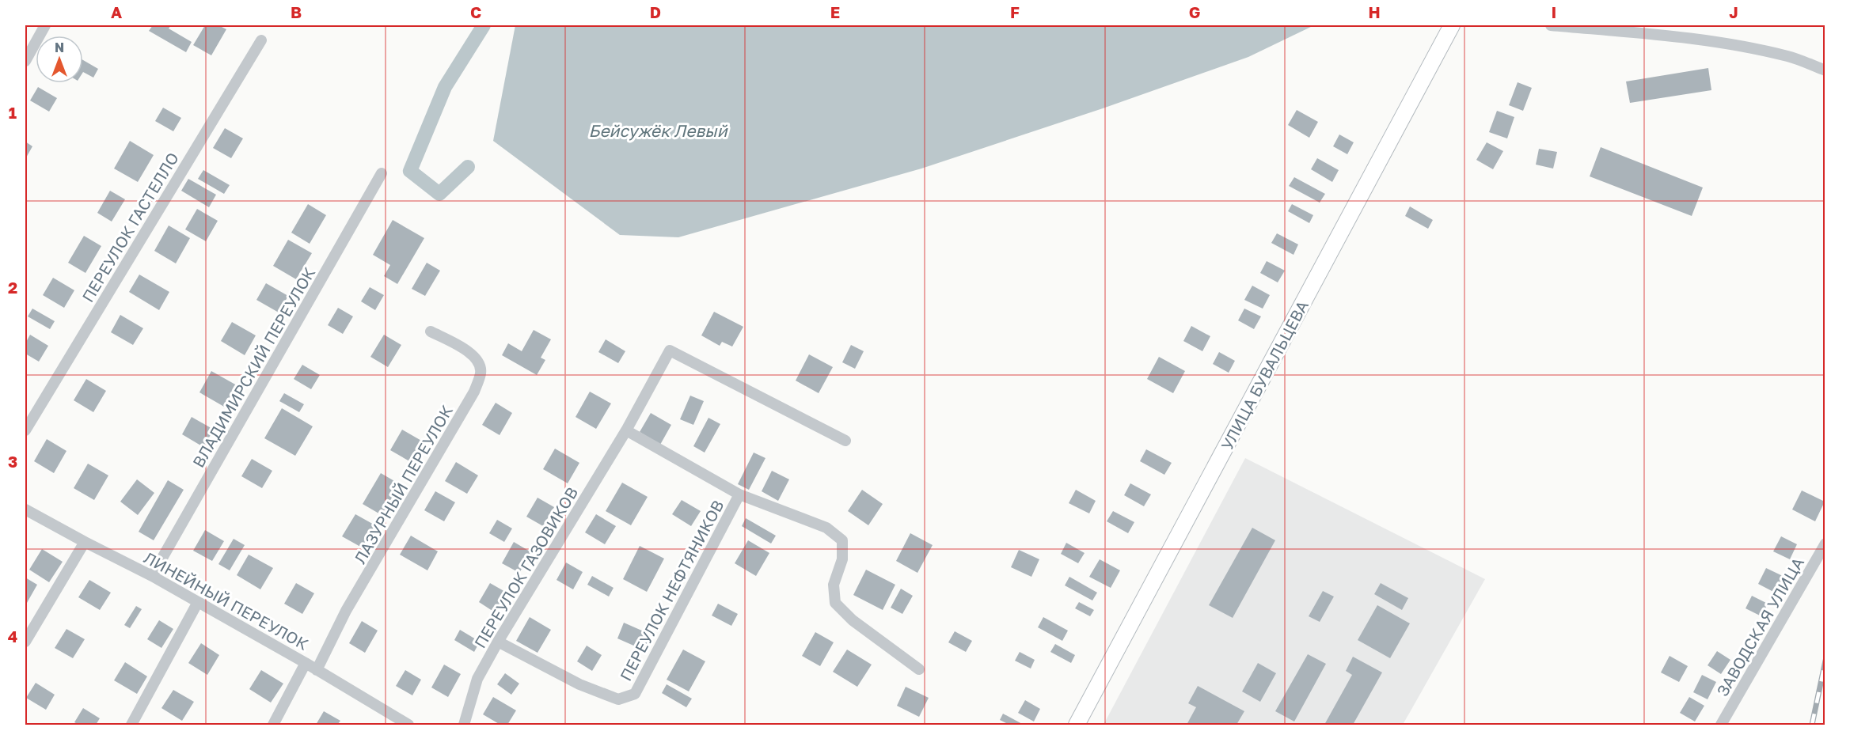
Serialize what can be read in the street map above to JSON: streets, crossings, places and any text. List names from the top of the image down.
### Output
{
  "streets": {
    "street": [
      "ПЕРЕУЛОК ГАСТЕЛЛО",
      "ВЛАДИМИРСКИЙ ПЕРЕУЛОК",
      "УЛИЦА БУВАЛЬЦЕВА",
      "ЛАЗУРНЫЙ ПЕРЕУЛОК",
      "ПЕРЕУЛОК ГАЗОВИКОВ",
      "ПЕРЕУЛОК НЕФТЯНИКОВ",
      "ЛИНЕЙНЫЙ ПЕРЕУЛОК",
      "ЗАВОДСКАЯ УЛИЦА"
    ]
  },
  "crossings": [
    ["ВЛАДИМИРСКИЙ ПЕРЕУЛОК", "ЛИНЕЙНЫЙ ПЕРЕУЛОК"],
    ["ЛАЗУРНЫЙ ПЕРЕУЛОК", "ЛИНЕЙНЫЙ ПЕРЕУЛОК"],
    ["ПЕРЕУЛОК ГАЗОВИКОВ", "ПЕРЕУЛОК НЕФТЯНИКОВ"]
  ],
  "water": ["Бейсужёк Левый"],
  "north": "top",
  "grid": {
    "columns": [
      "A",
      "B",
      "C",
      "D",
      "E",
      "F",
      "G",
      "H",
      "I",
      "J"
    ],
    "rows": [
      "1",
      "2",
      "3",
      "4"
    ]
  }
}
